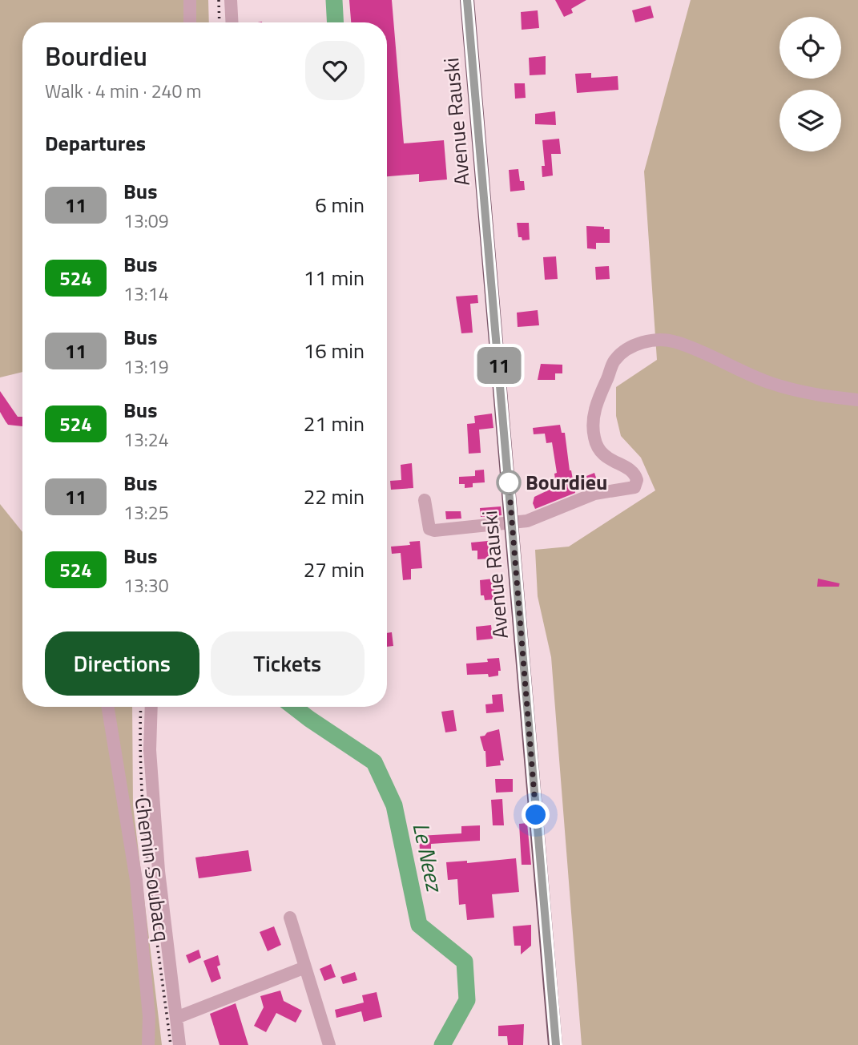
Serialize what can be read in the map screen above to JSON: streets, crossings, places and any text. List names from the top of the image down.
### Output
{
  "streets": {
    "main road": ["Avenue Rauski"],
    "street": ["Chemin Soubacq"]
  },
  "water": ["Le Neez"],
  "places": ["Bourdieu"],
  "lines": ["bus line 11"],
  "page": {
    "on_map": "11",
    "heading": [
      ["Bourdieu", "Walk · 4 min · 240 m"],
      "Departures"
    ],
    "list": [
      {
        "mark": "11",
        "name": "Bus",
        "note": "13:09",
        "value": "6 min"
      },
      {
        "mark": "524",
        "name": "Bus",
        "note": "13:14",
        "value": "11 min"
      },
      {
        "mark": "11",
        "name": "Bus",
        "note": "13:19",
        "value": "16 min"
      },
      {
        "mark": "524",
        "name": "Bus",
        "note": "13:24",
        "value": "21 min"
      },
      {
        "mark": "11",
        "name": "Bus",
        "note": "13:25",
        "value": "22 min"
      },
      {
        "mark": "524",
        "name": "Bus",
        "note": "13:30",
        "value": "27 min"
      }
    ],
    "buttons": ["Directions", "Tickets"]
  }
}
